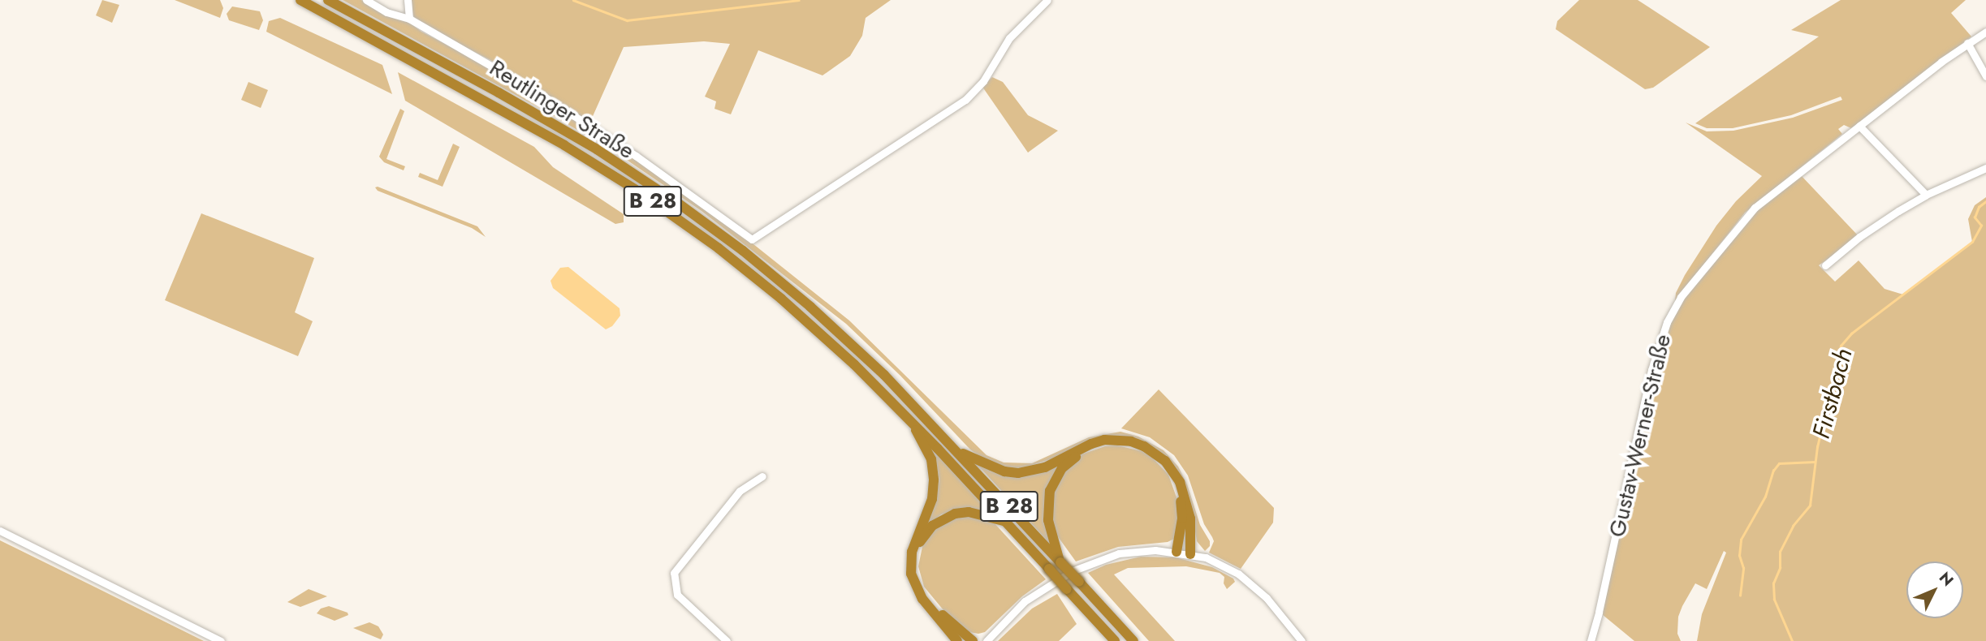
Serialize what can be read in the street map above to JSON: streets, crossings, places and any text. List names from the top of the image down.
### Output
{
  "streets": {
    "highway": ["B 28"],
    "street": ["Reutlinger Straße", "Gustav-Werner-Straße"]
  },
  "water": ["Firstbach"],
  "north": "top right"
}
